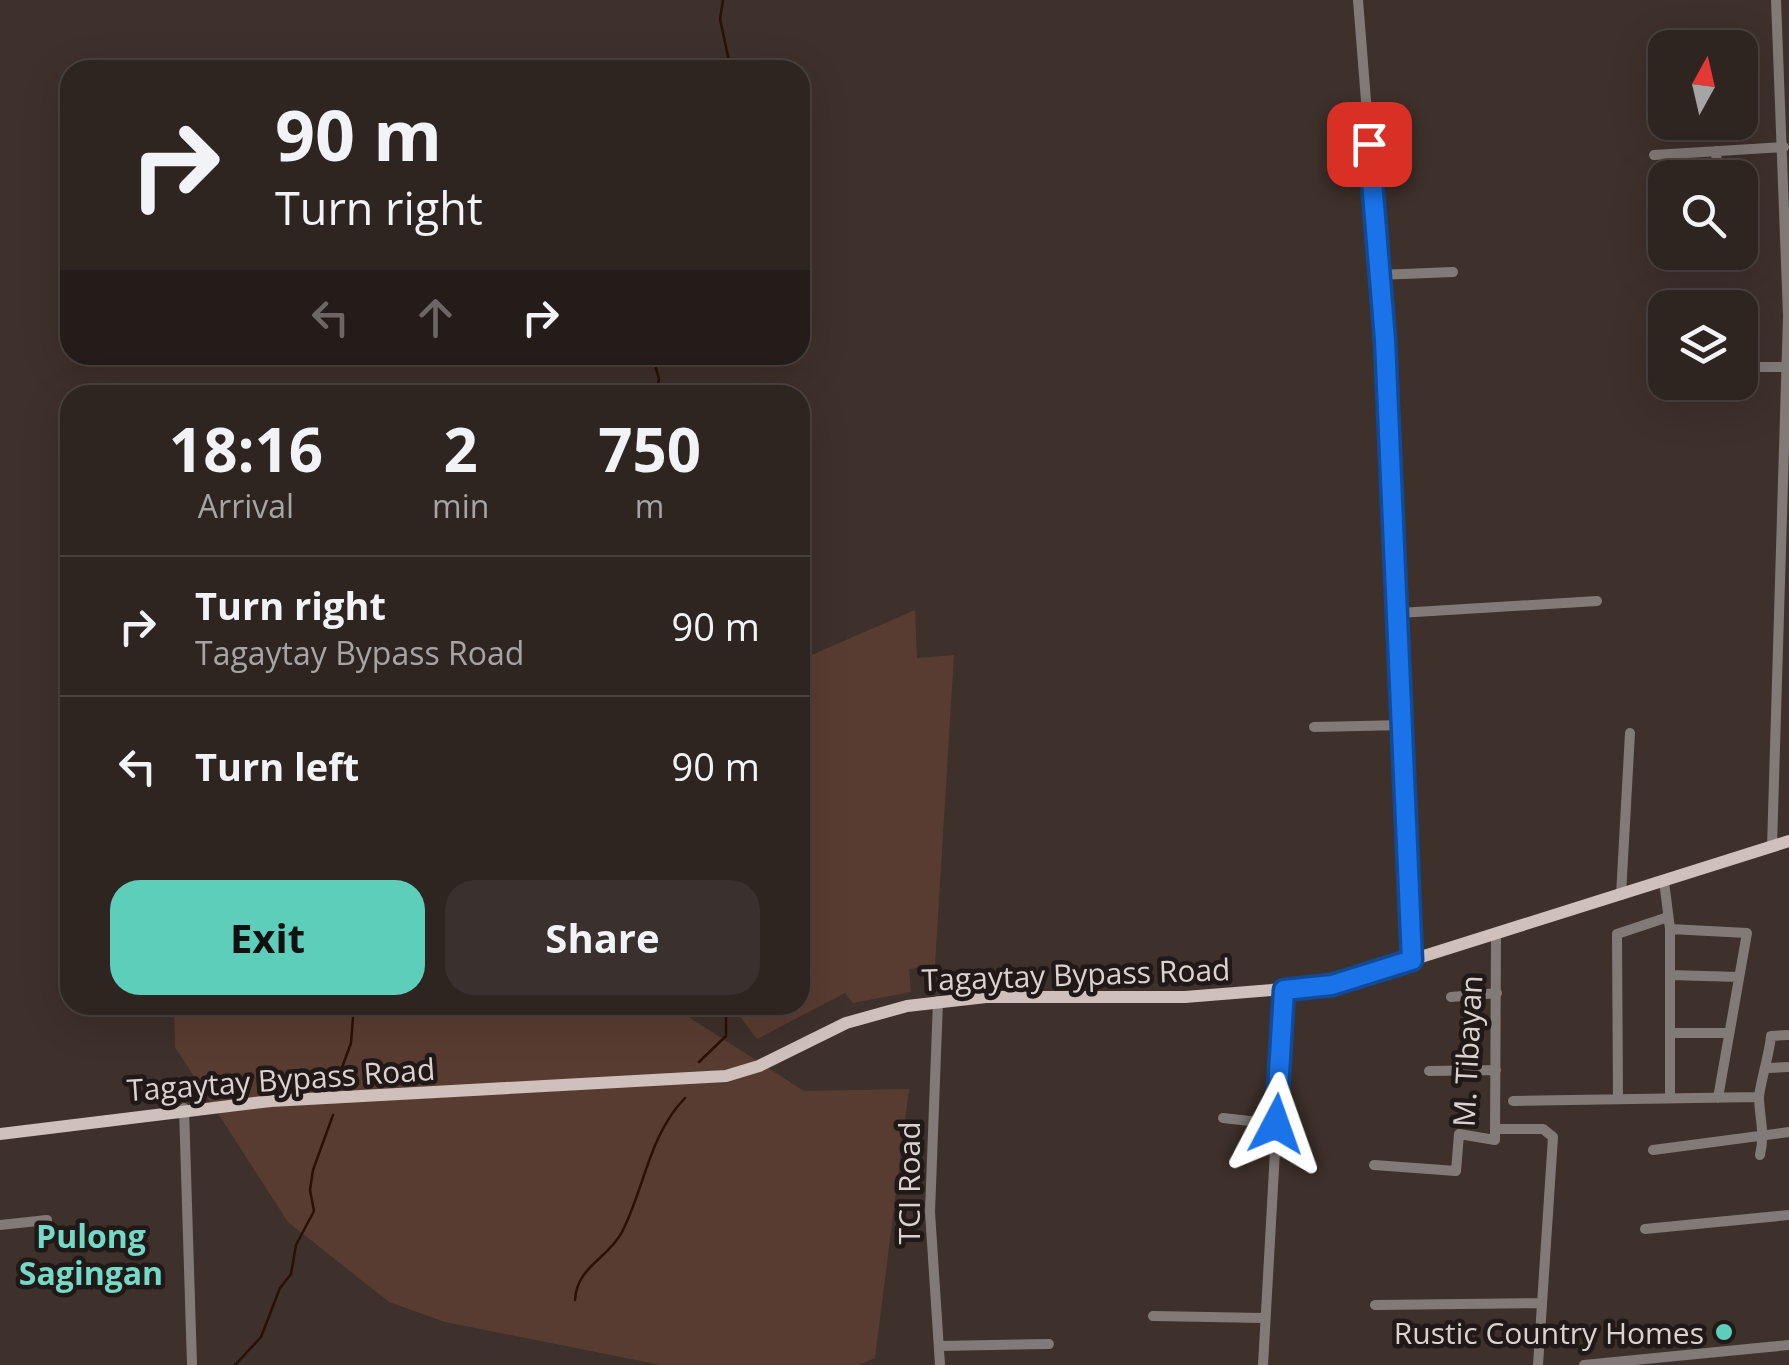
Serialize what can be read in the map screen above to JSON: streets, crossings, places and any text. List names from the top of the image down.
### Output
{
  "streets": {
    "main road": ["Tagaytay Bypass Road"],
    "street": ["M. Tibayan", "TCI Road"]
  },
  "crossings": [
    ["Tagaytay Bypass Road", "M. Tibayan"],
    ["Tagaytay Bypass Road", "TCI Road"]
  ],
  "districts": ["Pulong Sagingan"],
  "places": ["Rustic Country Homes"],
  "north": "top",
  "page": {
    "turn": ["90 m", "Turn right"],
    "eta": [
      "18:16",
      "Arrival",
      "2",
      "min",
      "750",
      "m"
    ],
    "list": [
      {
        "name": "Turn right",
        "note": "Tagaytay Bypass Road",
        "value": "90 m"
      },
      {
        "name": "Turn left",
        "value": "90 m"
      }
    ],
    "buttons": ["Exit", "Share"]
  }
}
